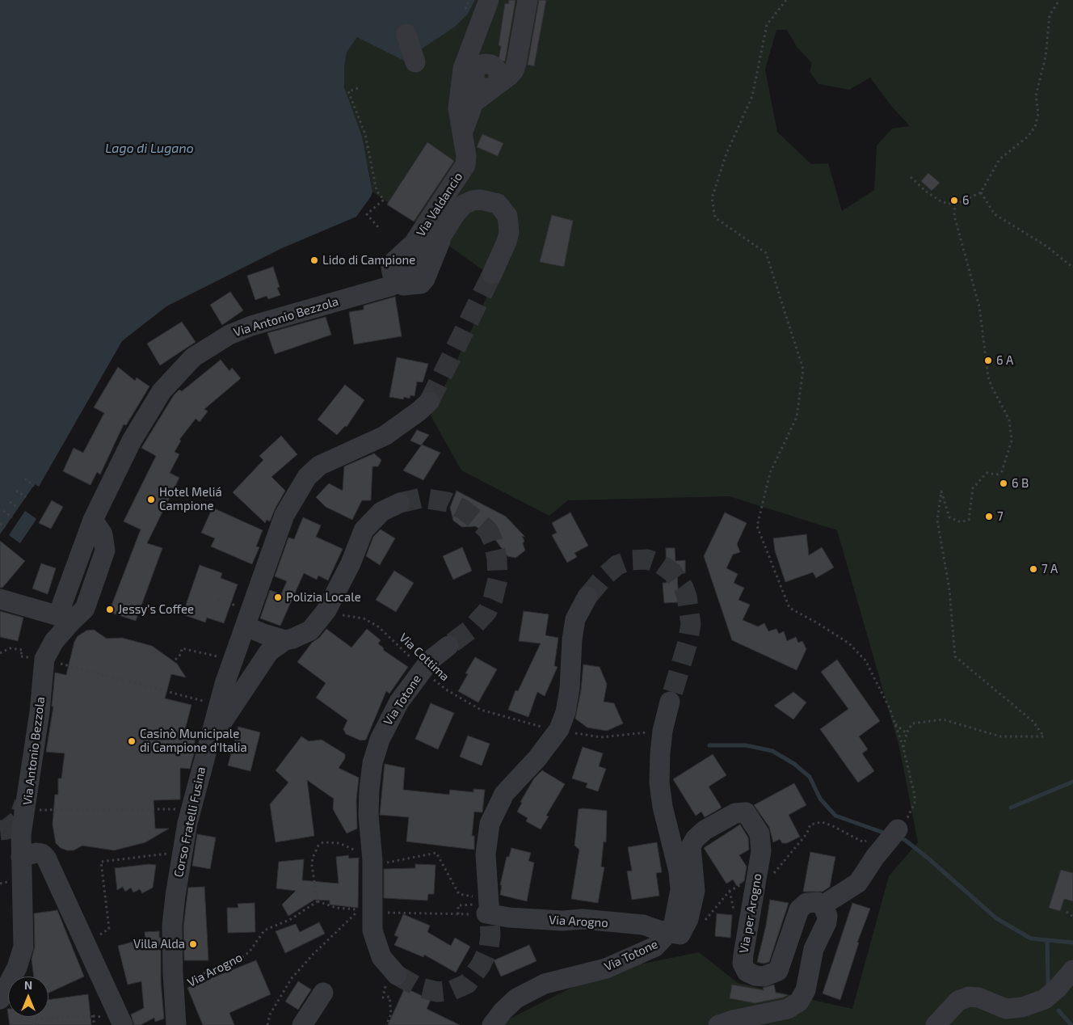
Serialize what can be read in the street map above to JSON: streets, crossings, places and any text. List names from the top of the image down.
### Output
{
  "streets": {
    "street": [
      "Via Valdancio",
      "Via Antonio Bezzola",
      "Via Totone",
      "Corso Fratelli Fusina",
      "Via per Arogno",
      "Via Arogno"
    ],
    "path": ["Via Cottima"]
  },
  "crossings": [
    ["Via Valdancio", "Via Antonio Bezzola"],
    ["Via Cottima", "Via Totone"],
    ["Via Totone", "Via per Arogno"],
    ["Via Totone", "Via Arogno"],
    ["Corso Fratelli Fusina", "Via Arogno"],
    ["Via per Arogno", "Via Arogno"]
  ],
  "water": ["Lago di Lugano"],
  "places": [
    "6",
    "Lido di Campione",
    "6 A",
    "6 B",
    "Hotel Meliá Campione",
    "7",
    "7 A",
    "Polizia Locale",
    "Jessy's Coffee",
    "Casinò Municipale di Campione d'Italia",
    "Villa Alda"
  ],
  "north": "top"
}
